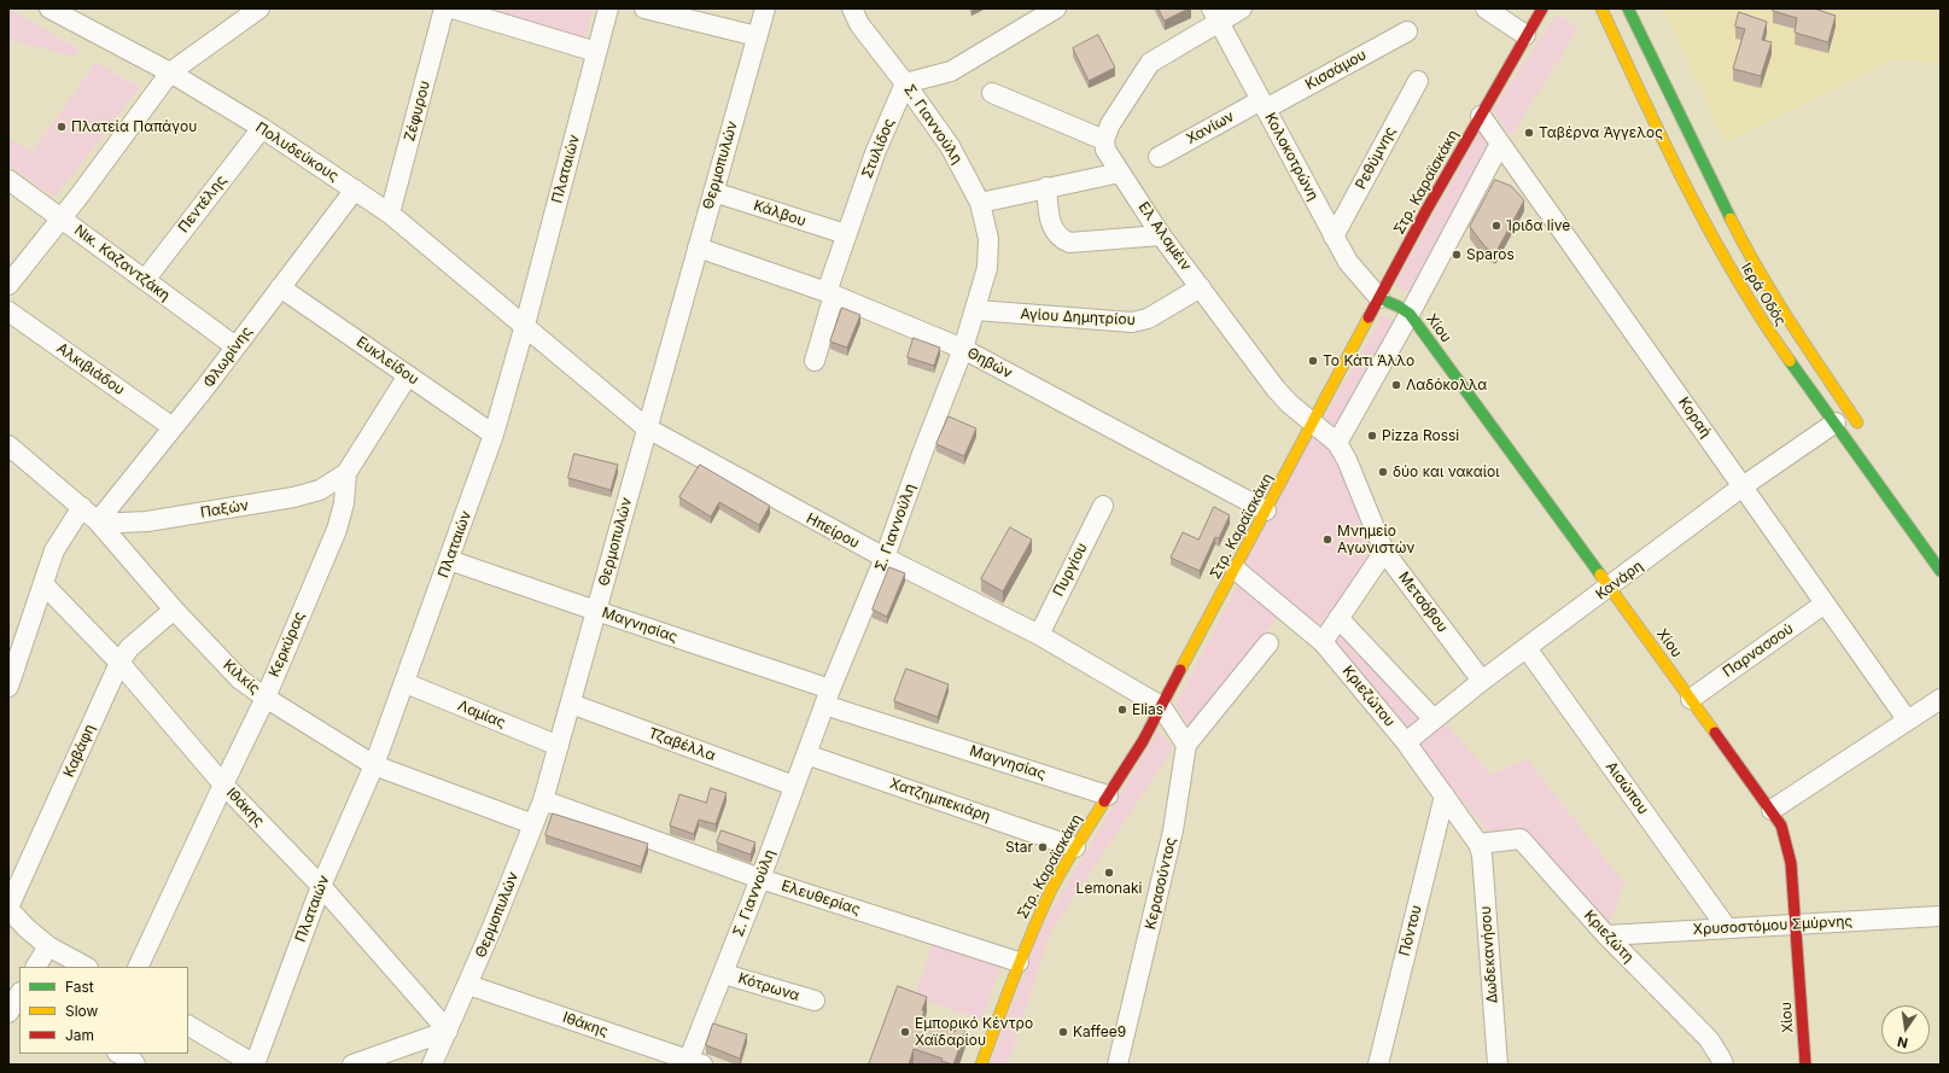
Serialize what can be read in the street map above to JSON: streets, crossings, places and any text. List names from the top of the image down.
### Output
{
  "streets": {
    "main road": ["Στρ. Καραϊσκάκη", "Ιερά Οδός", "Χίου"],
    "street": [
      "Κισσάμου",
      "Ζέφυρου",
      "Σ. Γιαννούλη",
      "Χανίων",
      "Στυλίδος",
      "Πολυδεύκους",
      "Κολοκοτρώνη",
      "Ρεθύμνης",
      "Θερμοπυλών",
      "Πλαταιών",
      "Πεντέλης",
      "Κάλβου",
      "Ελ Αλαμέιν",
      "Νικ. Καζαντζάκη",
      "Αγίου Δημητρίου",
      "Φλωρίνης",
      "Ευκλείδου",
      "Θηβών",
      "Αλκιβιάδου",
      "Κοραή",
      "Παξών",
      "Ηπείρου",
      "Πυργίου",
      "Κανάρη",
      "Μετσόβου",
      "Μαγνησίας",
      "Κερκύρας",
      "Παρνασσού",
      "Κιλκίς",
      "Κριεζώτου",
      "Λαμίας",
      "Τζαβέλλα",
      "Καβάφη",
      "Αισώπου",
      "Χατζημπεκιάρη",
      "Ιθάκης",
      "Κερασούντος",
      "Ελευθερίας",
      "Χρυσοστόμου Σμύρνης",
      "Πόντου",
      "Κριεζώτη",
      "Δωδεκανήσου",
      "Κότρωνα"
    ]
  },
  "crossings": [
    ["Κισσάμου", "Χανίων"],
    ["Κισσάμου", "Κολοκοτρώνη"],
    ["Ζέφυρου", "Πολυδεύκους"],
    ["Σ. Γιαννούλη", "Στυλίδος"],
    ["Σ. Γιαννούλη", "Αγίου Δημητρίου"],
    ["Σ. Γιαννούλη", "Θηβών"],
    ["Σ. Γιαννούλη", "Ηπείρου"],
    ["Σ. Γιαννούλη", "Μαγνησίας"],
    ["Σ. Γιαννούλη", "Τζαβέλλα"],
    ["Σ. Γιαννούλη", "Χατζημπεκιάρη"],
    ["Σ. Γιαννούλη", "Ιθάκης"],
    ["Σ. Γιαννούλη", "Ελευθερίας"],
    ["Σ. Γιαννούλη", "Κότρωνα"],
    ["Χανίων", "Κολοκοτρώνη"],
    ["Στυλίδος", "Κάλβου"],
    ["Στυλίδος", "Θηβών"],
    ["Πολυδεύκους", "Πλαταιών"],
    ["Πολυδεύκους", "Πεντέλης"],
    ["Πολυδεύκους", "Φλωρίνης"],
    ["Πολυδεύκους", "Ηπείρου"],
    ["Κολοκοτρώνη", "Ρεθύμνης"],
    ["Κολοκοτρώνη", "Στρ. Καραϊσκάκη"],
    ["Κολοκοτρώνη", "Χίου"],
    ["Θερμοπυλών", "Κάλβου"],
    ["Θερμοπυλών", "Θηβών"],
    ["Θερμοπυλών", "Ηπείρου"],
    ["Θερμοπυλών", "Μαγνησίας"],
    ["Θερμοπυλών", "Κιλκίς"],
    ["Θερμοπυλών", "Λαμίας"],
    ["Θερμοπυλών", "Τζαβέλλα"],
    ["Θερμοπυλών", "Ιθάκης"],
    ["Θερμοπυλών", "Ελευθερίας"],
    ["Πλαταιών", "Ευκλείδου"],
    ["Πλαταιών", "Ηπείρου"],
    ["Πλαταιών", "Μαγνησίας"],
    ["Πλαταιών", "Κιλκίς"],
    ["Πλαταιών", "Λαμίας"],
    ["Πλαταιών", "Ιθάκης"],
    ["Στρ. Καραϊσκάκη", "Ελ Αλαμέιν"],
    ["Στρ. Καραϊσκάκη", "Χίου"],
    ["Στρ. Καραϊσκάκη", "Θηβών"],
    ["Στρ. Καραϊσκάκη", "Κοραή"],
    ["Στρ. Καραϊσκάκη", "Ηπείρου"],
    ["Στρ. Καραϊσκάκη", "Μετσόβου"],
    ["Στρ. Καραϊσκάκη", "Μαγνησίας"],
    ["Στρ. Καραϊσκάκη", "Κριεζώτου"],
    ["Στρ. Καραϊσκάκη", "Χατζημπεκιάρη"],
    ["Στρ. Καραϊσκάκη", "Ελευθερίας"],
    ["Πεντέλης", "Νικ. Καζαντζάκη"],
    ["Ελ Αλαμέιν", "Αγίου Δημητρίου"],
    ["Ελ Αλαμέιν", "Μετσόβου"],
    ["Νικ. Καζαντζάκη", "Φλωρίνης"],
    ["Ιερά Οδός", "Κανάρη"],
    ["Χίου", "Κανάρη"],
    ["Χίου", "Παρνασσού"],
    ["Χίου", "Χρυσοστόμου Σμύρνης"],
    ["Φλωρίνης", "Ευκλείδου"],
    ["Φλωρίνης", "Αλκιβιάδου"],
    ["Φλωρίνης", "Παξών"],
    ["Φλωρίνης", "Κιλκίς"],
    ["Ευκλείδου", "Κερκύρας"],
    ["Κοραή", "Κανάρη"],
    ["Κοραή", "Παρνασσού"],
    ["Παξών", "Κερκύρας"],
    ["Παξών", "Κιλκίς"],
    ["Ηπείρου", "Πυργίου"],
    ["Κανάρη", "Μετσόβου"],
    ["Κανάρη", "Κριεζώτου"],
    ["Κανάρη", "Αισώπου"],
    ["Κερκύρας", "Κιλκίς"],
    ["Κερκύρας", "Ιθάκης"],
    ["Κιλκίς", "Καβάφη"],
    ["Κριεζώτου", "Πόντου"],
    ["Κριεζώτου", "Κριεζώτη"],
    ["Κριεζώτου", "Δωδεκανήσου"],
    ["Καβάφη", "Ιθάκης"],
    ["Αισώπου", "Χρυσοστόμου Σμύρνης"],
    ["Χρυσοστόμου Σμύρνης", "Κριεζώτη"],
    ["Κριεζώτη", "Δωδεκανήσου"]
  ],
  "places": [
    "Πλατεία Παπάγου",
    "Ταβέρνα Άγγελος",
    "Ίριδα live",
    "Sparos",
    "Το Κάτι Άλλο",
    "Λαδόκολλα",
    "Pizza Rossi",
    "δύο και νακαίοι",
    "Μνημείο Αγωνιστών",
    "Elias",
    "Star",
    "Lemonaki",
    "Εμπορικό Κέντρο Χαϊδαρίου",
    "Kaffee9"
  ],
  "legend": ["Fast", "Slow", "Jam"],
  "north": "bottom"
}
